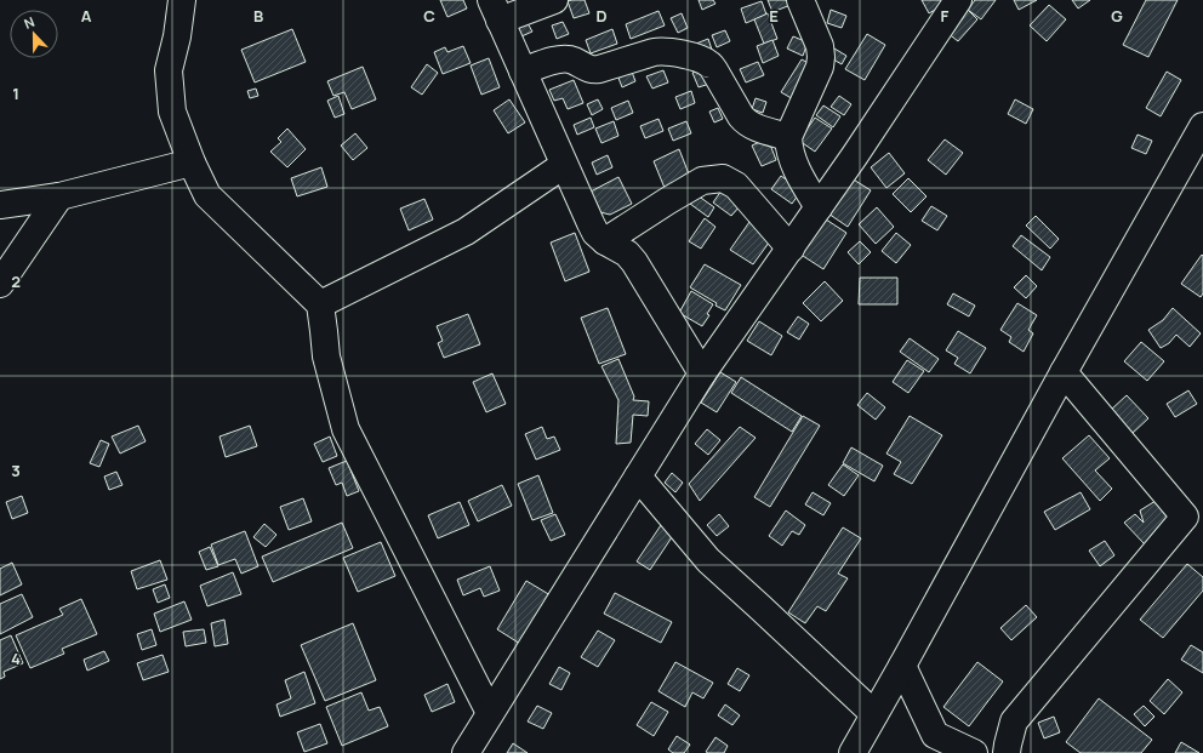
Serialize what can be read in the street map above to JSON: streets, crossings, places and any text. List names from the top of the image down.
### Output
{
  "north": "top",
  "grid": {
    "columns": [
      "A",
      "B",
      "C",
      "D",
      "E",
      "F",
      "G"
    ],
    "rows": [
      "1",
      "2",
      "3",
      "4"
    ]
  }
}
